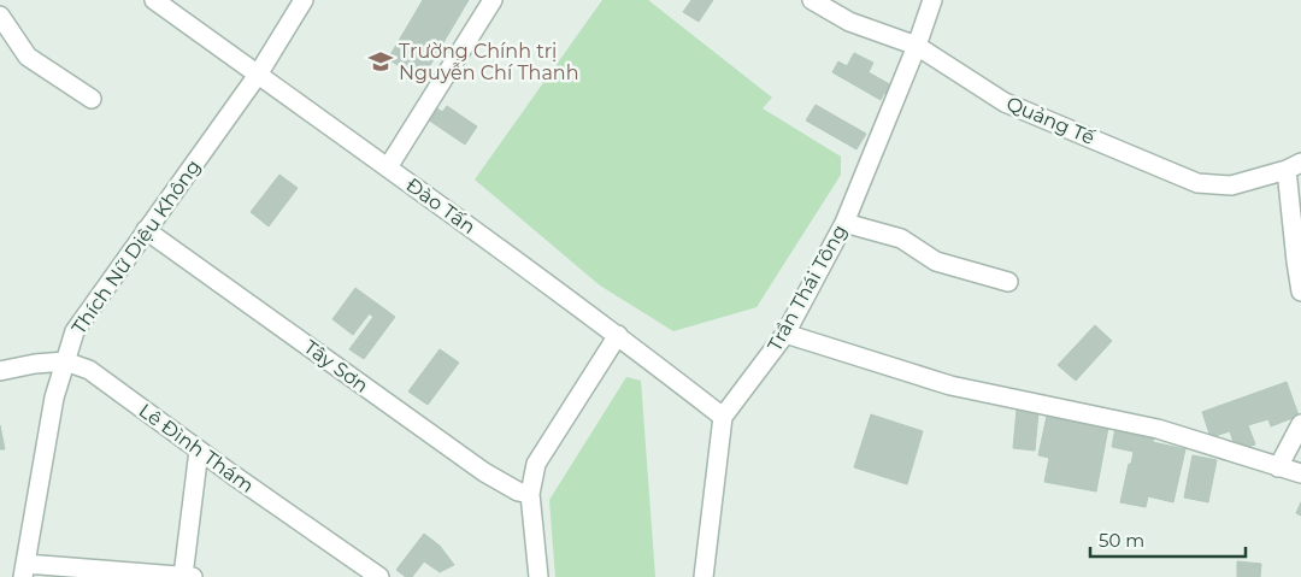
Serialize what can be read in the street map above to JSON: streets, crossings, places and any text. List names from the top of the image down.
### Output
{
  "streets": {
    "street": [
      "Quảng Tế",
      "Đào Tấn",
      "Thích Nữ Diệu Không",
      "Trần Thái Tông",
      "Tây Sơn",
      "Lê Đình Thám"
    ]
  },
  "crossings": [
    ["Quảng Tế", "Trần Thái Tông"],
    ["Đào Tấn", "Thích Nữ Diệu Không"],
    ["Đào Tấn", "Trần Thái Tông"],
    ["Thích Nữ Diệu Không", "Tây Sơn"],
    ["Thích Nữ Diệu Không", "Lê Đình Thám"]
  ],
  "places": {
    "school or university": ["Trường Chính trị Nguyễn Chí Thanh"]
  },
  "scale_bar": "50 m"
}
